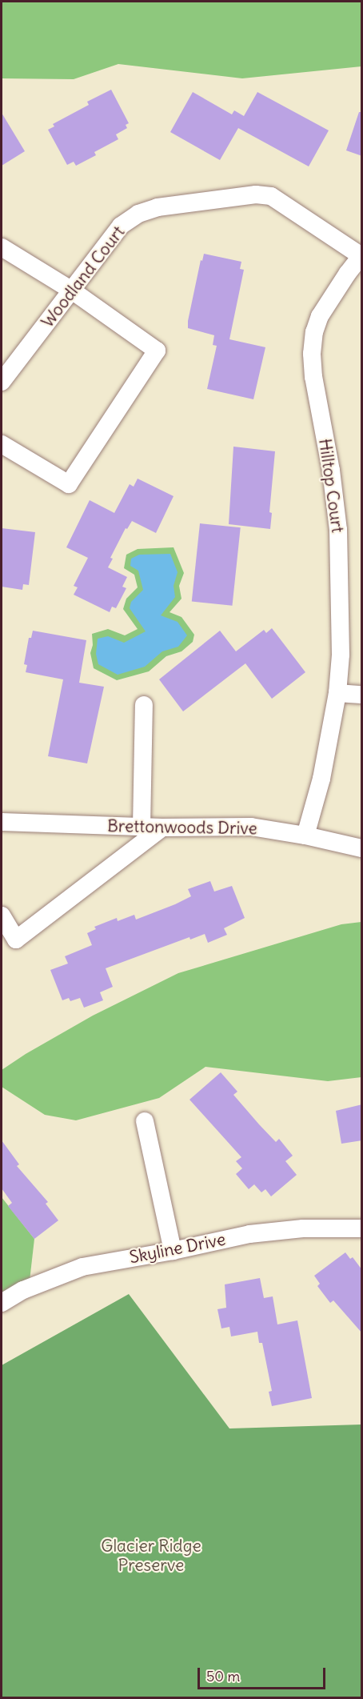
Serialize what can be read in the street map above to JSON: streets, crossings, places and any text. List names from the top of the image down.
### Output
{
  "streets": {
    "street": [
      "Woodland Court",
      "Hilltop Court",
      "Brettonwoods Drive",
      "Skyline Drive"
    ]
  },
  "crossings": [
    ["Woodland Court", "Hilltop Court"],
    ["Hilltop Court", "Brettonwoods Drive"]
  ],
  "parks": ["Glacier Ridge Preserve"],
  "scale_bar": "50 m"
}
